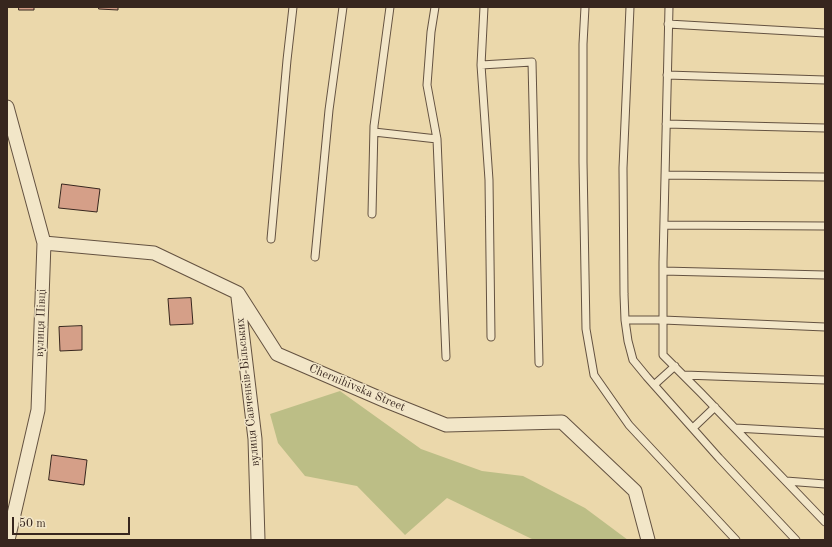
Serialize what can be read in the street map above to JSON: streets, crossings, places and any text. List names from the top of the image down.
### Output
{
  "streets": {
    "street": ["вулиця Півці", "Chernihivska Street", "вулиця Савченків-Більських"]
  },
  "crossings": [
    ["Chernihivska Street", "вулиця Савченків-Більських"]
  ],
  "scale_bar": "50 m"
}
